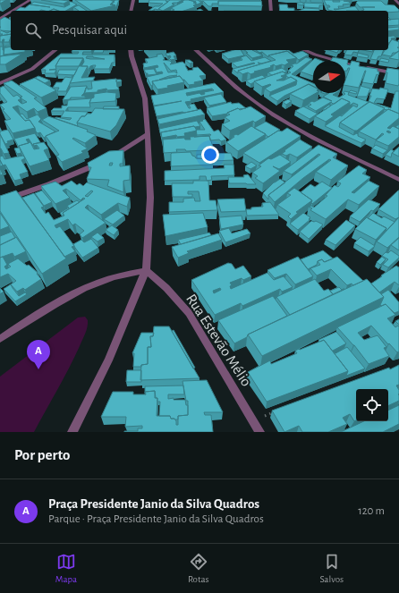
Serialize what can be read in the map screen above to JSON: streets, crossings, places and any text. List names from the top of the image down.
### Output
{
  "streets": {
    "street": ["Rua Estevão Mélio"]
  },
  "north": "right",
  "page": {
    "search": "Pesquisar aqui",
    "pins": "A",
    "heading": "Por perto",
    "list": [
      {
        "mark": "A",
        "name": "Praça Presidente Janio da Silva Quadros",
        "note": "Parque · Praça Presidente Janio da Silva Quadros",
        "value": "120 m"
      }
    ],
    "nav": ["Mapa", "Rotas", "Salvos"]
  }
}
